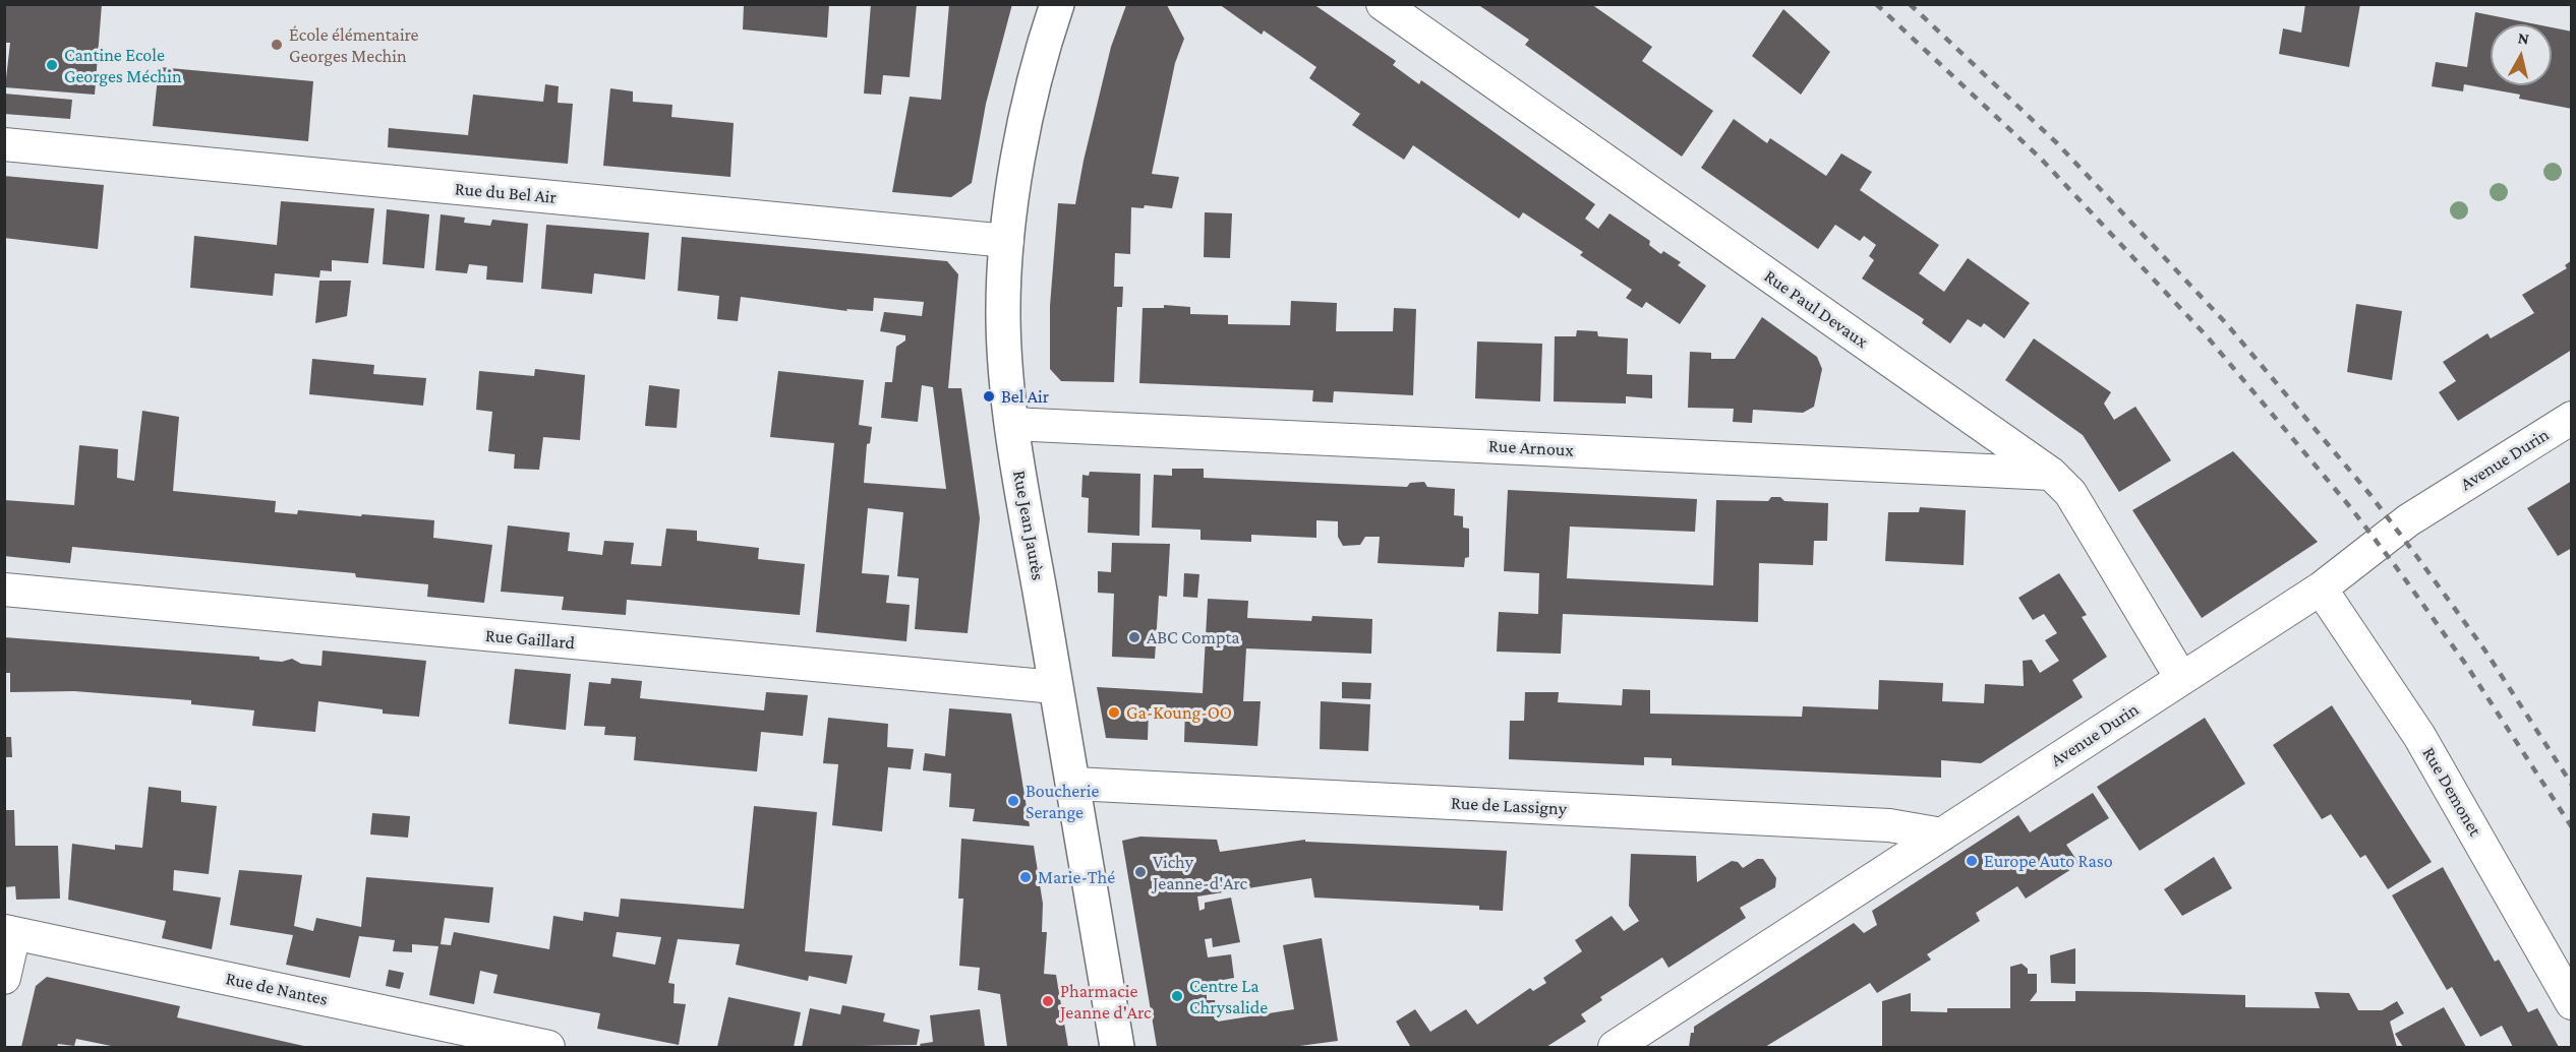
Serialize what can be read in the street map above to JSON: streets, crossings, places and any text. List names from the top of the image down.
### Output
{
  "streets": {
    "street": [
      "Rue du Bel Air",
      "Rue Paul Devaux",
      "Rue Arnoux",
      "Avenue Durin",
      "Rue Jean Jaurès",
      "Rue Gaillard",
      "Rue Demonet",
      "Rue de Lassigny",
      "Rue de Nantes"
    ]
  },
  "crossings": [
    ["Rue du Bel Air", "Rue Jean Jaurès"],
    ["Rue Paul Devaux", "Rue Arnoux"],
    ["Rue Paul Devaux", "Avenue Durin"],
    ["Rue Arnoux", "Rue Jean Jaurès"],
    ["Avenue Durin", "Rue Demonet"],
    ["Avenue Durin", "Rue de Lassigny"],
    ["Rue Jean Jaurès", "Rue Gaillard"],
    ["Rue Jean Jaurès", "Rue de Lassigny"]
  ],
  "places": [
    "École élémentaire Georges Mechin",
    "Cantine Ecole Georges Méchin",
    "Bel Air",
    "ABC Compta",
    "Ga-Koung-OO",
    "Boucherie Serange",
    "Europe Auto Raso",
    "Vichy Jeanne-d'Arc",
    "Marie-Thé",
    "Centre La Chrysalide",
    "Pharmacie Jeanne d'Arc"
  ],
  "north": "top"
}
